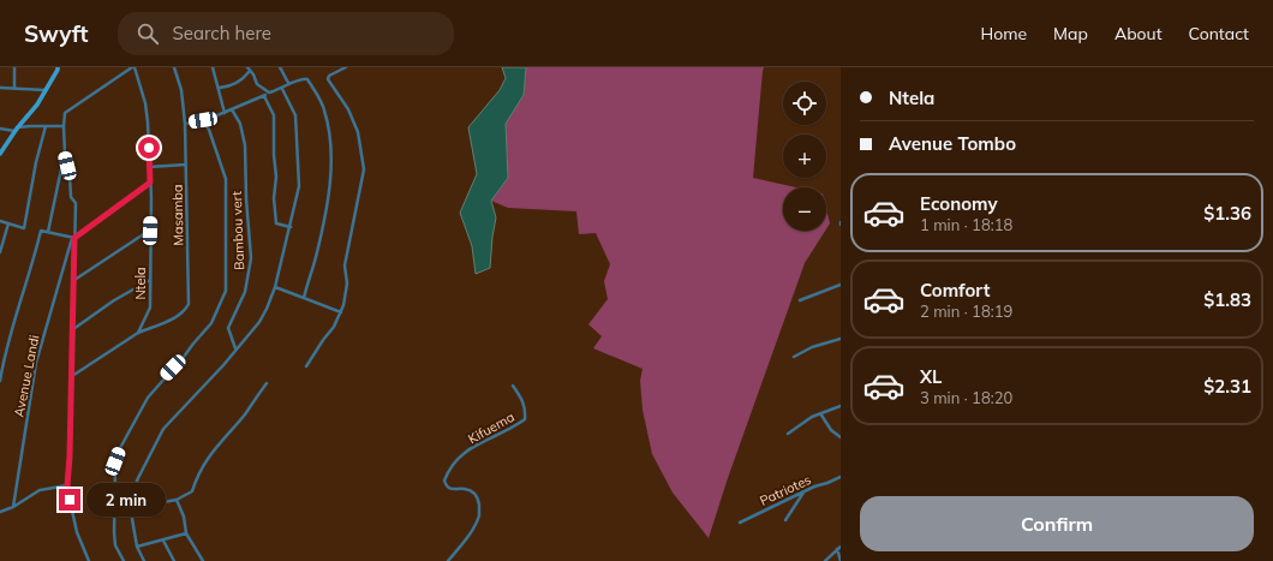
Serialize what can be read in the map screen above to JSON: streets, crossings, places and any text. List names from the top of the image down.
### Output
{
  "streets": {
    "street": [
      "Masamba",
      "Bambou vert",
      "Ntela",
      "Avenue Landi",
      "Kifuema",
      "Patriotes"
    ]
  },
  "crossings": [
    ["Masamba", "Ntela"]
  ],
  "page": {
    "header": "Swyft",
    "search": "Search here",
    "nav": [
      "Home",
      "Map",
      "About",
      "Contact"
    ],
    "banner": ["Ntela", "Avenue Tombo"],
    "map_buttons": ["+", "−"],
    "list": [
      {
        "name": "Economy",
        "note": "1 min · 18:18",
        "value": "$1.36"
      },
      {
        "name": "Comfort",
        "note": "2 min · 18:19",
        "value": "$1.83"
      },
      {
        "name": "XL",
        "note": "3 min · 18:20",
        "value": "$2.31"
      }
    ],
    "bubble": "2 min",
    "buttons": "Confirm"
  }
}
